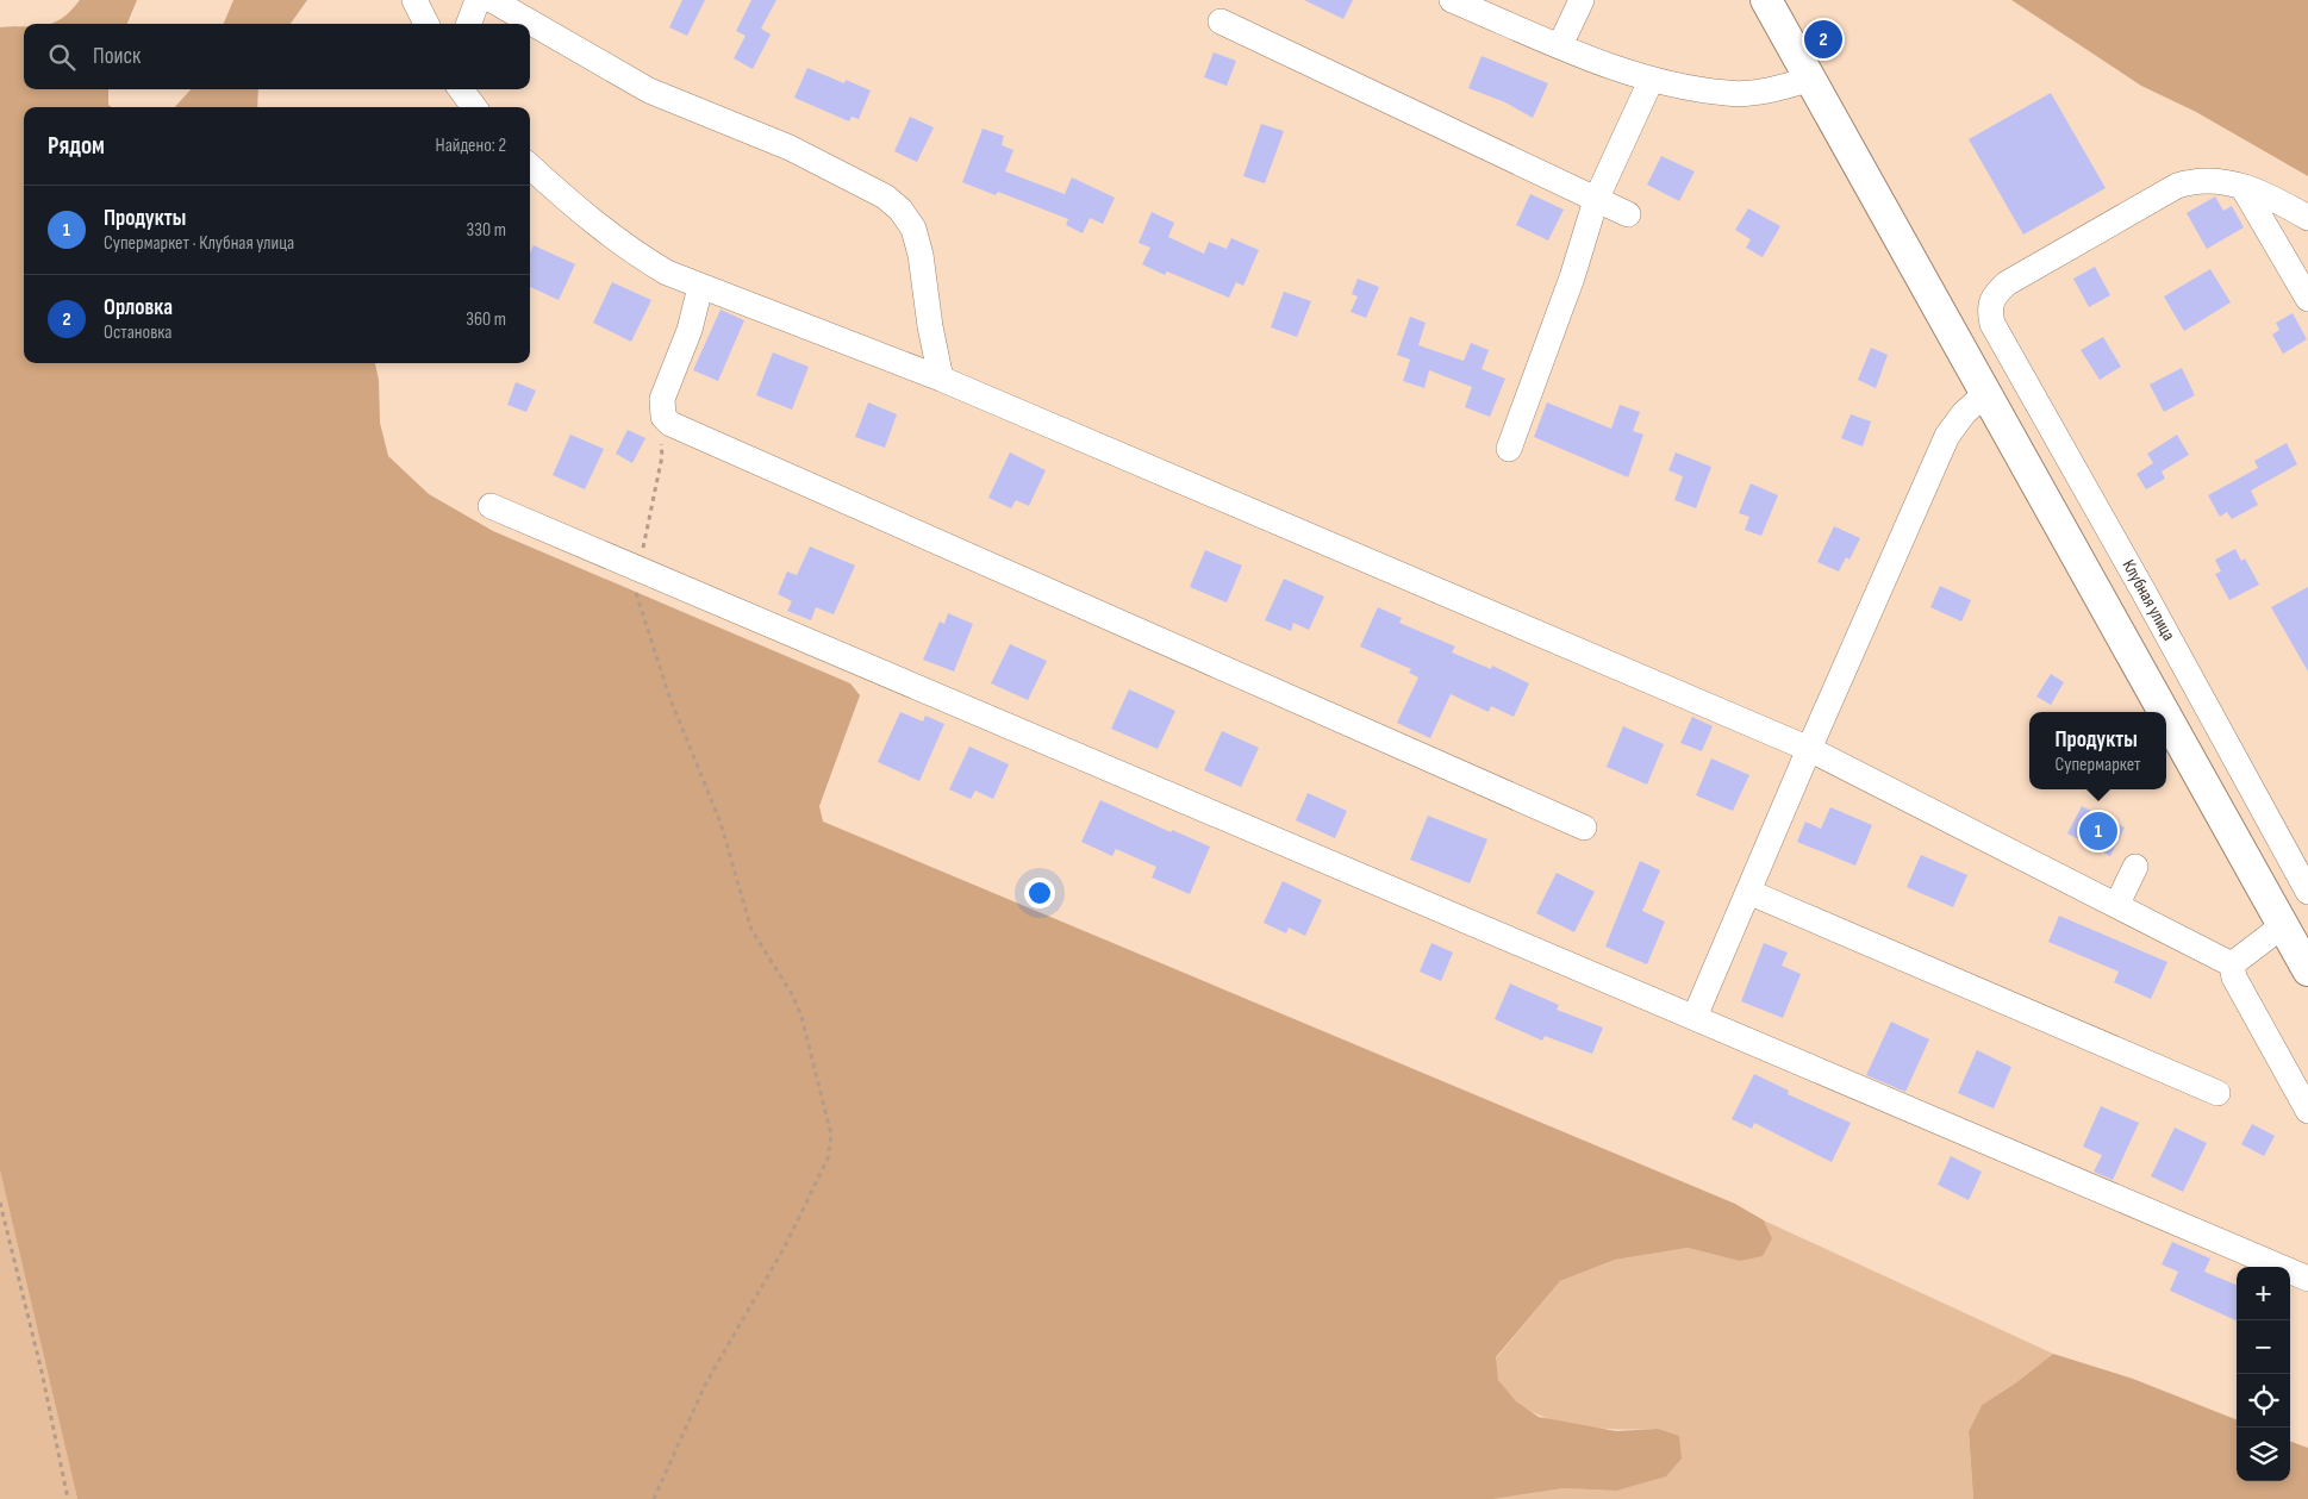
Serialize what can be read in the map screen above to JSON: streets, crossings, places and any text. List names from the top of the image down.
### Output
{
  "streets": {
    "street": ["Клубная улица"]
  },
  "page": {
    "pins": ["2", "1"],
    "search": "Поиск",
    "heading": ["Рядом", "Найдено: 2"],
    "list": [
      {
        "mark": "1",
        "name": "Продукты",
        "note": "Супермаркет · Клубная улица",
        "value": "330 m"
      },
      {
        "mark": "2",
        "name": "Орловка",
        "note": "Остановка",
        "value": "360 m"
      }
    ],
    "popup": ["Продукты", "Супермаркет"],
    "map_buttons": ["+", "−"]
  }
}
